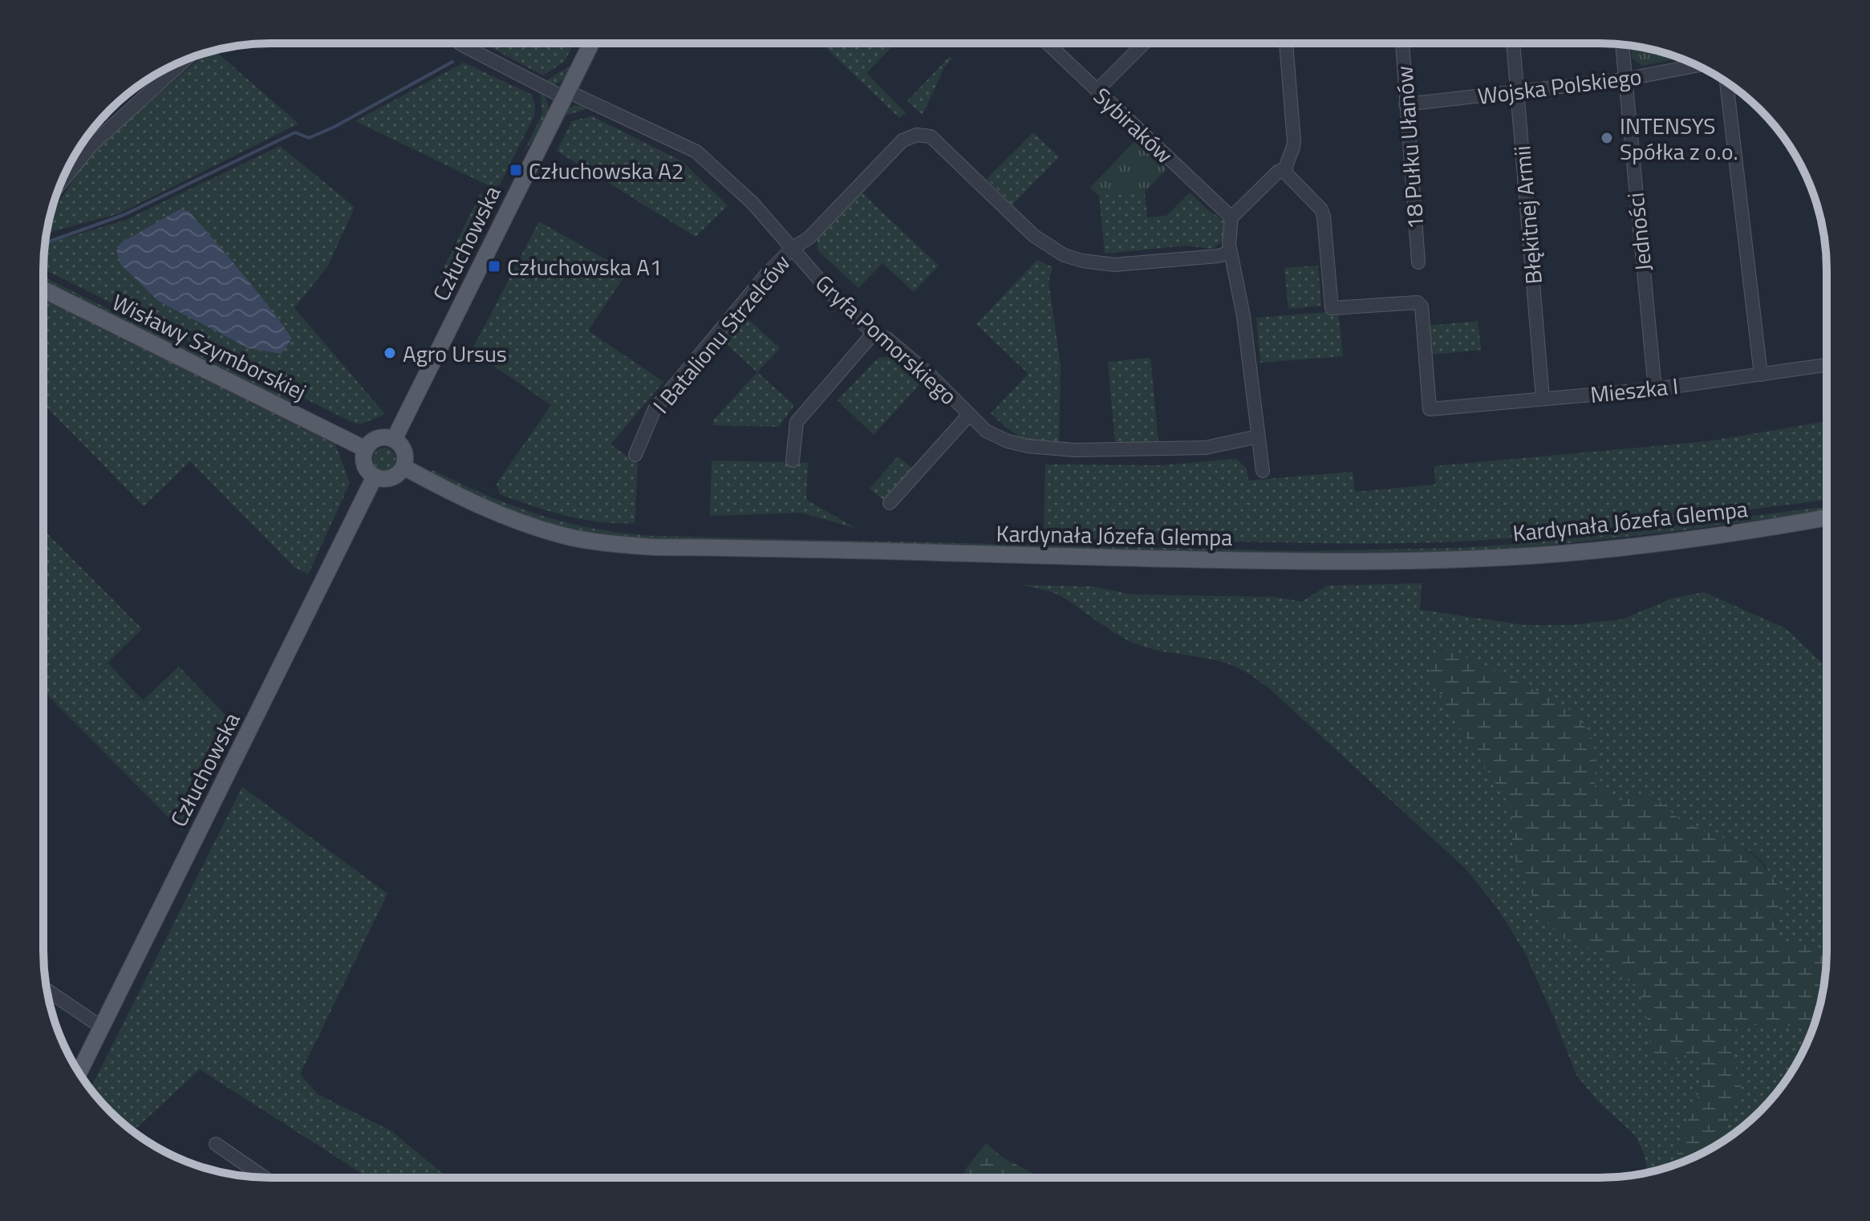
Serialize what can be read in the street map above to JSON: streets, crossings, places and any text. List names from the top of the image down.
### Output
{
  "streets": {
    "main road": ["Człuchowska", "Wisławy Szymborskiej", "Kardynała Józefa Glempa"],
    "street": [
      "Wojska Polskiego",
      "Sybiraków",
      "18 Pułku Ułanów",
      "Błękitnej Armii",
      "Jedności",
      "I Batalionu Strzelców",
      "Gryfa Pomorskiego",
      "Mieszka I"
    ]
  },
  "crossings": [
    ["Wojska Polskiego", "18 Pułku Ułanów"],
    ["Wojska Polskiego", "Błękitnej Armii"],
    ["Wojska Polskiego", "Jedności"],
    ["Błękitnej Armii", "Mieszka I"],
    ["Jedności", "Mieszka I"],
    ["Człuchowska", "Gryfa Pomorskiego"],
    ["Człuchowska", "Wisławy Szymborskiej"],
    ["Człuchowska", "Kardynała Józefa Glempa"],
    ["I Batalionu Strzelców", "Gryfa Pomorskiego"],
    ["Wisławy Szymborskiej", "Kardynała Józefa Glempa"]
  ],
  "places": {
    "other": ["INTENSYS Spółka z o.o.", "Agro Ursus"],
    "transit": ["Człuchowska A2", "Człuchowska A1"]
  }
}
